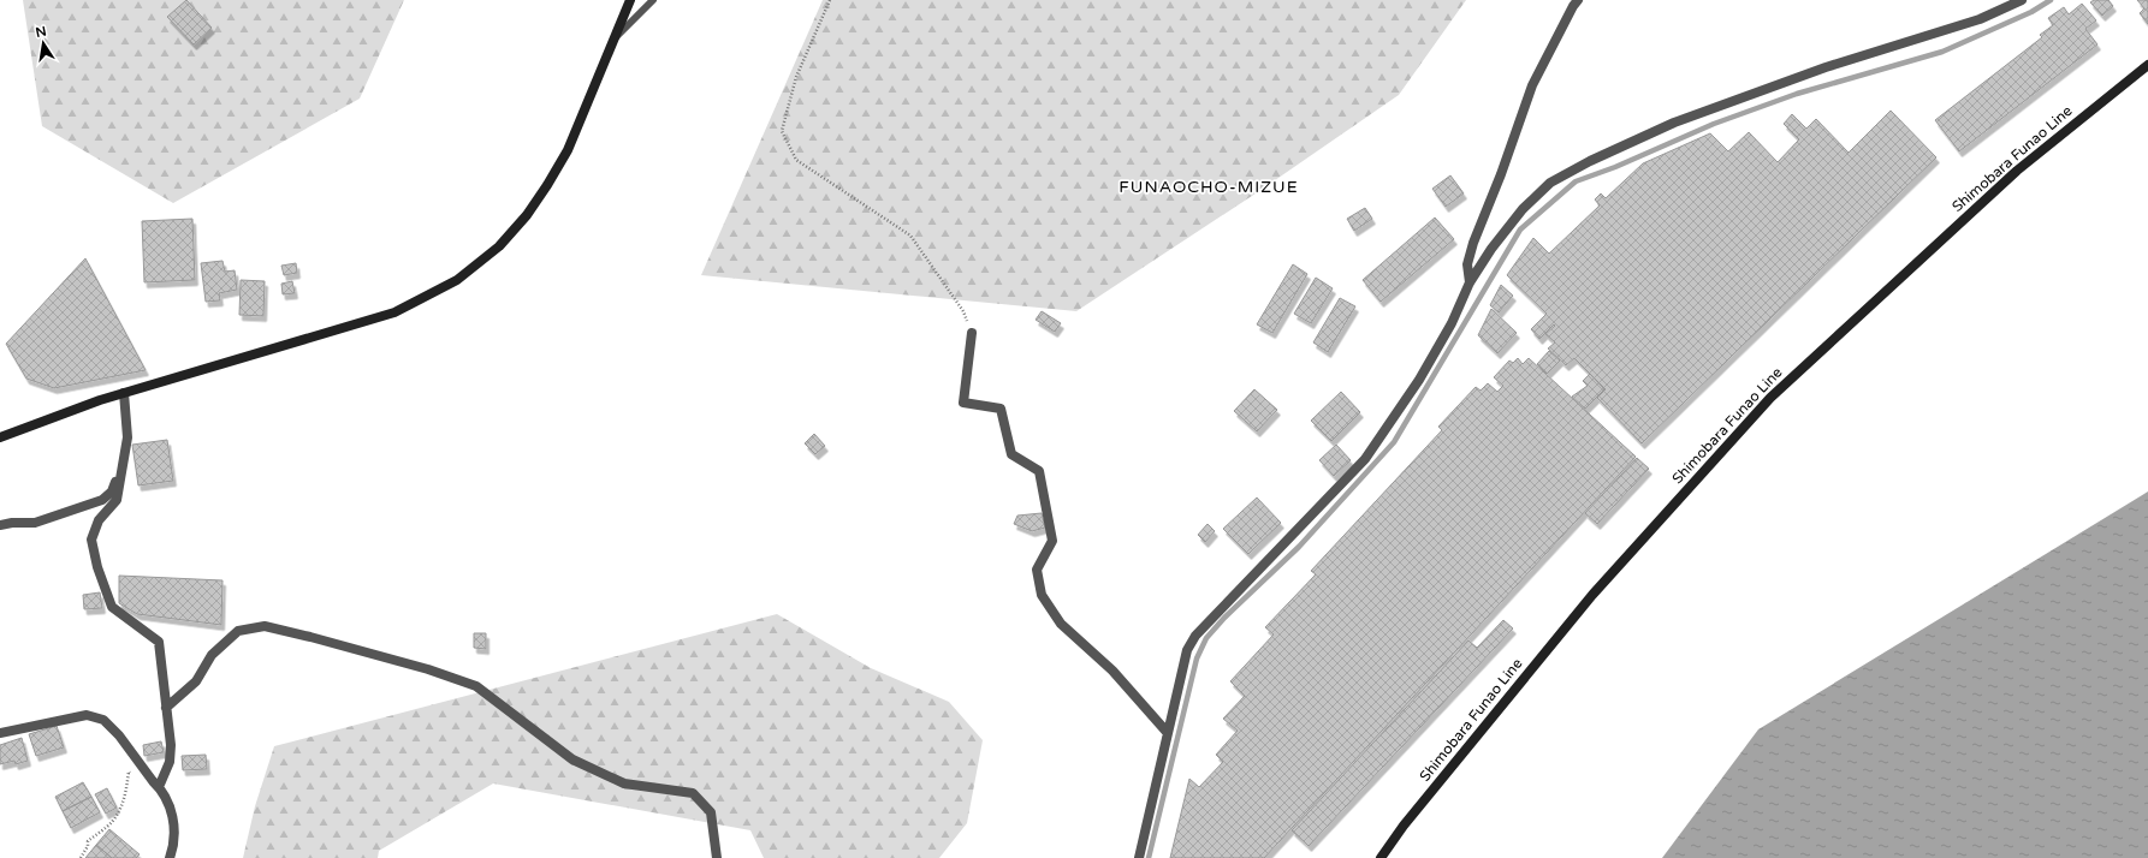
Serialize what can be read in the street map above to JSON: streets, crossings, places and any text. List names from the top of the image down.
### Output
{
  "streets": {
    "main road": ["Shimobara Funao Line"]
  },
  "districts": ["FUNAOCHO-MIZUE"],
  "north": "top"
}
